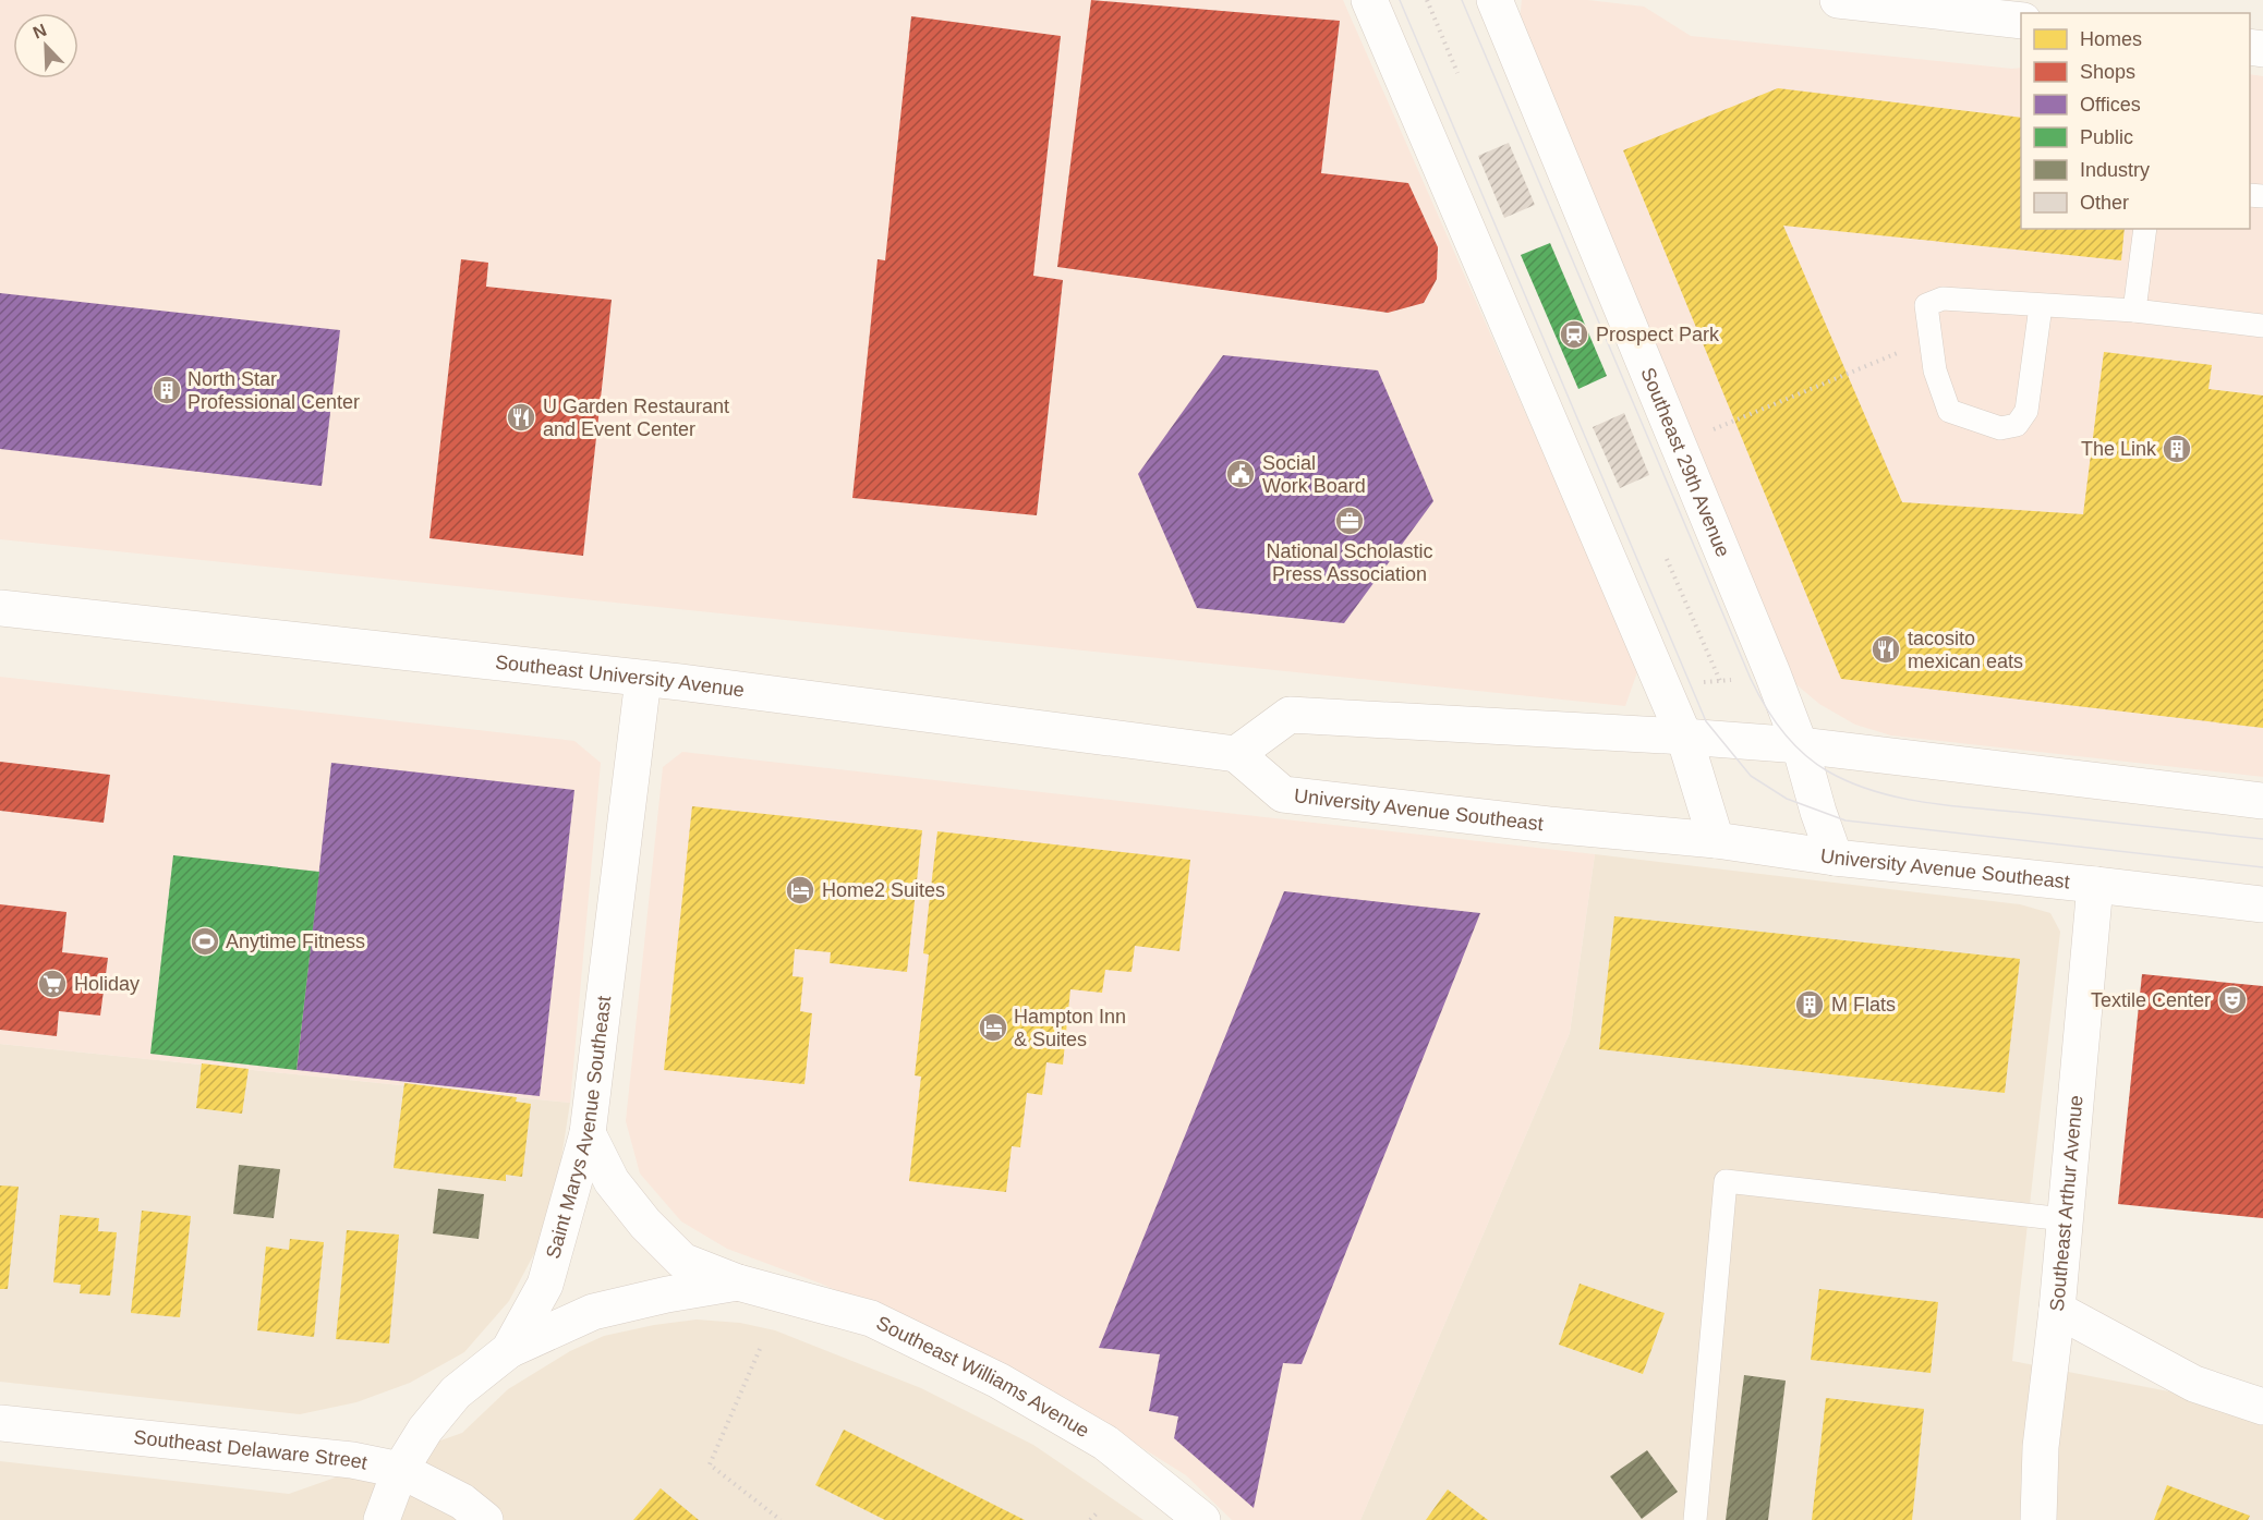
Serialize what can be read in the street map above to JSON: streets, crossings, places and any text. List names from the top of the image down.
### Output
{
  "streets": {
    "street": [
      "Southeast 29th Avenue",
      "Southeast University Avenue",
      "University Avenue Southeast",
      "Saint Marys Avenue Southeast",
      "Southeast Arthur Avenue",
      "Southeast Williams Avenue",
      "Southeast Delaware Street"
    ]
  },
  "crossings": [
    ["Southeast 29th Avenue", "University Avenue Southeast"],
    ["Southeast University Avenue", "University Avenue Southeast"],
    ["Southeast University Avenue", "Saint Marys Avenue Southeast"],
    ["University Avenue Southeast", "Southeast Arthur Avenue"],
    ["Saint Marys Avenue Southeast", "Southeast Williams Avenue"],
    ["Saint Marys Avenue Southeast", "Southeast Delaware Street"]
  ],
  "places": {
    "station": ["Prospect Park"],
    "building": ["North Star Professional Center", "The Link", "M Flats"],
    "restaurant": ["U Garden Restaurant and Event Center", "tacosito mexican eats"],
    "public building": ["Social Work Board"],
    "office": ["National Scholastic Press Association"],
    "hotel": ["Home2 Suites", "Hampton Inn & Suites"],
    "sports": ["Anytime Fitness"],
    "supermarket": ["Holiday"],
    "theatre": ["Textile Center"]
  },
  "legend": [
    "Homes",
    "Shops",
    "Offices",
    "Public",
    "Industry",
    "Other"
  ],
  "north": "top left"
}
